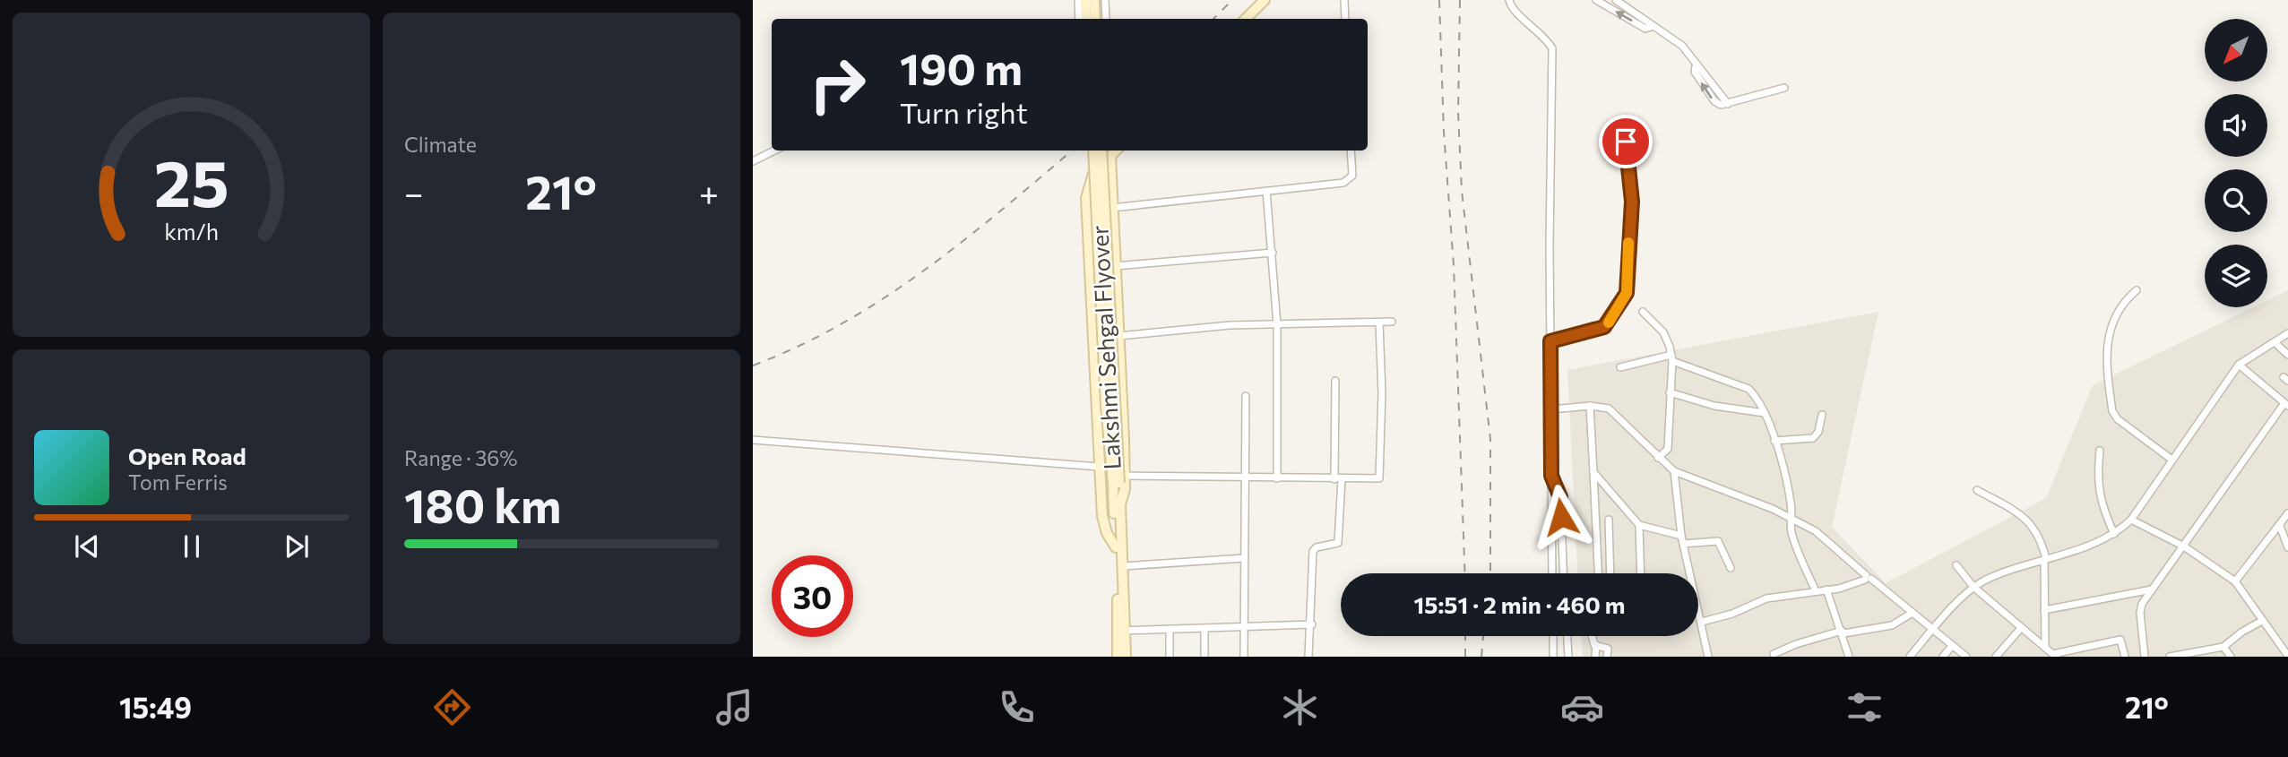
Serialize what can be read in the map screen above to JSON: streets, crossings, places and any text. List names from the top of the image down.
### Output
{
  "streets": {
    "main road": ["Lakshmi Sehgal Flyover"]
  },
  "north": "bottom left",
  "page": {
    "tile": [
      "Climate",
      ["Range · 36%", "180 km"]
    ],
    "turn": ["190 m", "Turn right"],
    "heat": ["−", "21°", "+"],
    "song": ["Open Road", "Tom Ferris"],
    "limit": "30",
    "trip": "15:51 · 2 min · 460 m",
    "tabs": ["15:49", "21°"],
    "gauge": ["25", "km/h"]
  }
}
